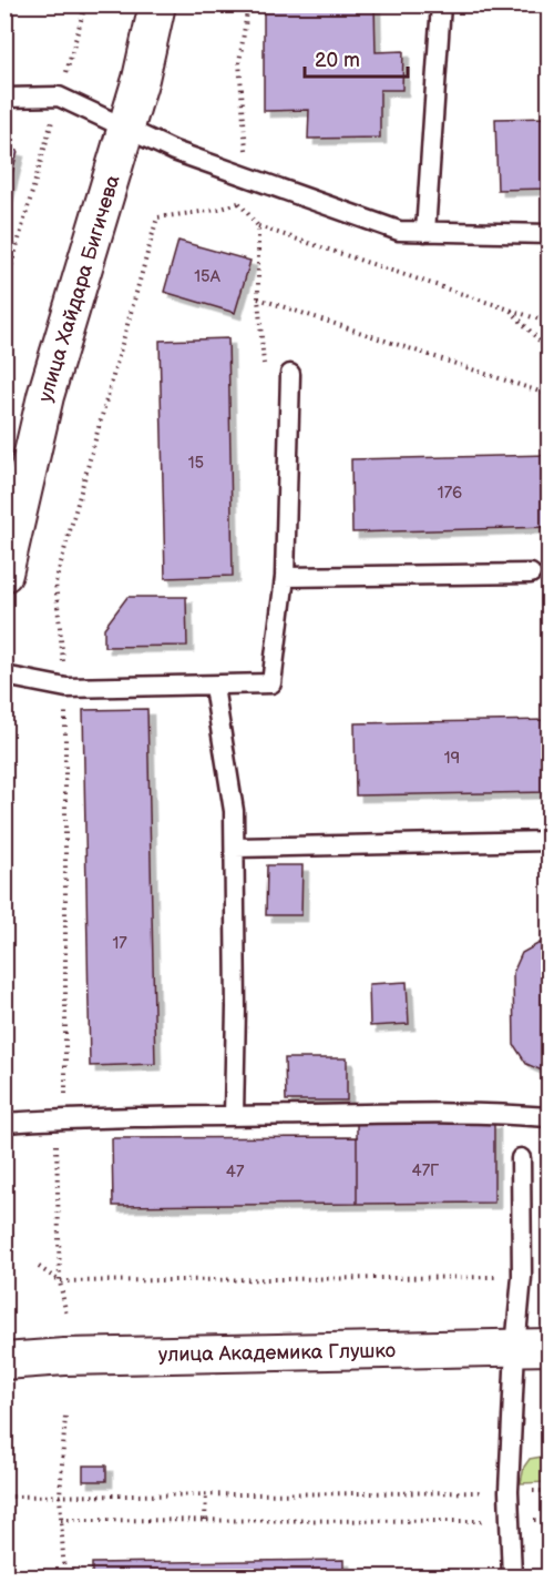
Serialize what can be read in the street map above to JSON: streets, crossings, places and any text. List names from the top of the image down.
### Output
{
  "streets": {
    "street": ["улица Хайдара Бигичева", "улица Академика Глушко"]
  },
  "house_numbers": [
    "15А",
    "15",
    "176",
    "19",
    "17",
    "47Г",
    "47"
  ],
  "scale_bar": "20 m"
}
